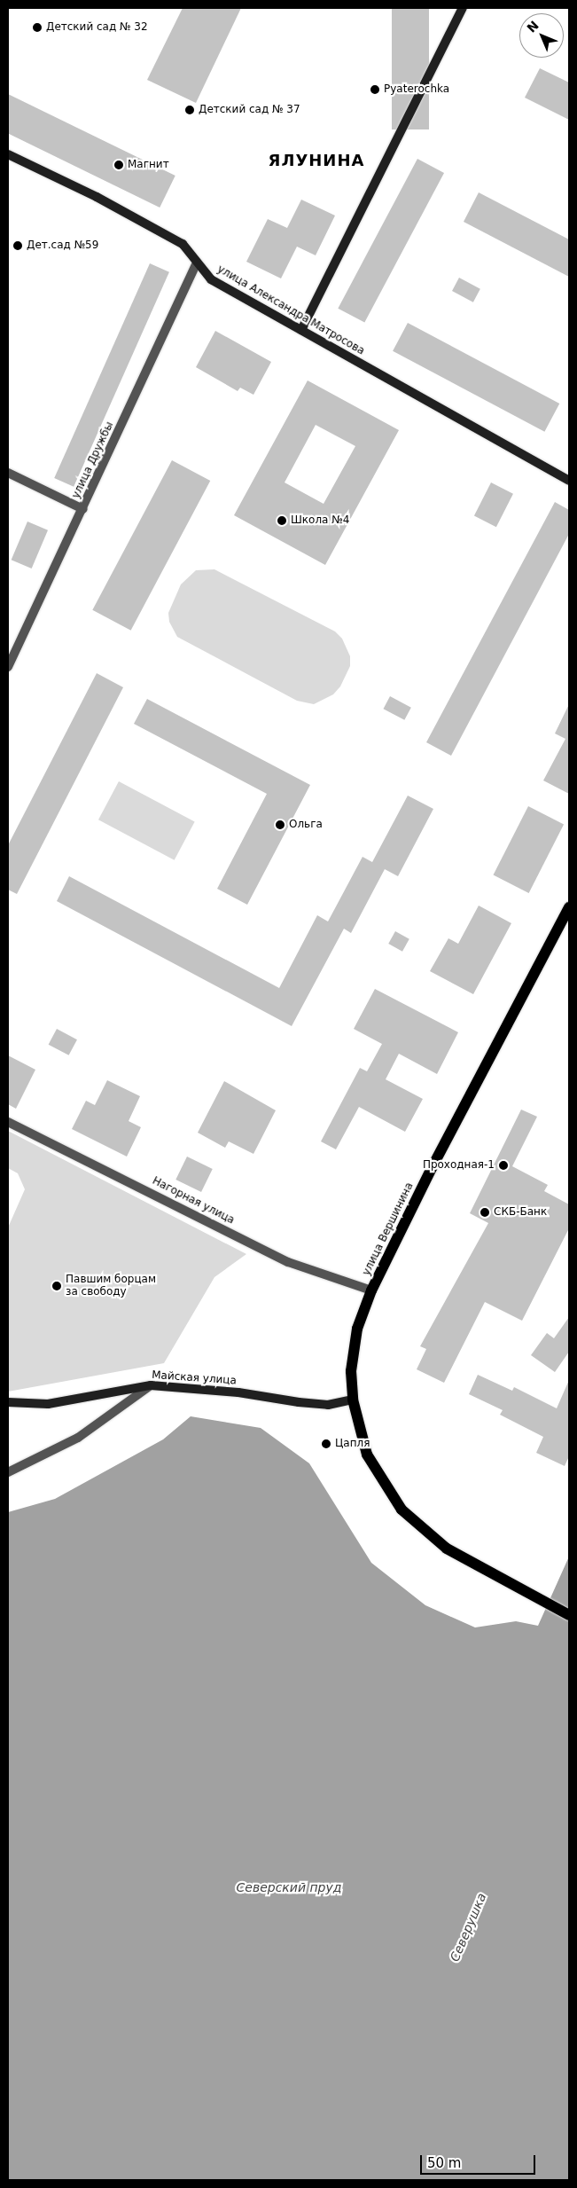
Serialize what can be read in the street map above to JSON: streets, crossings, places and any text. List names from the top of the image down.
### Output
{
  "streets": {
    "main road": ["улица Вершинина"],
    "street": [
      "улица Александра Матросова",
      "улица Дружбы",
      "Нагорная улица",
      "Майская улица"
    ]
  },
  "crossings": [
    ["улица Александра Матросова", "улица Дружбы"],
    ["Нагорная улица", "улица Вершинина"],
    ["улица Вершинина", "Майская улица"]
  ],
  "districts": ["ЯЛУНИНА"],
  "water": ["Северский пруд", "Северушка"],
  "places": [
    "Детский сад № 32",
    "Pyaterochka",
    "Детский сад № 37",
    "Магнит",
    "Дет.сад №59",
    "Школа №4",
    "Ольга",
    "Проходная-1",
    "СКБ-Банк",
    "Павшим борцам за свободу",
    "Цапля"
  ],
  "scale_bar": "50 m",
  "north": "top left"
}
